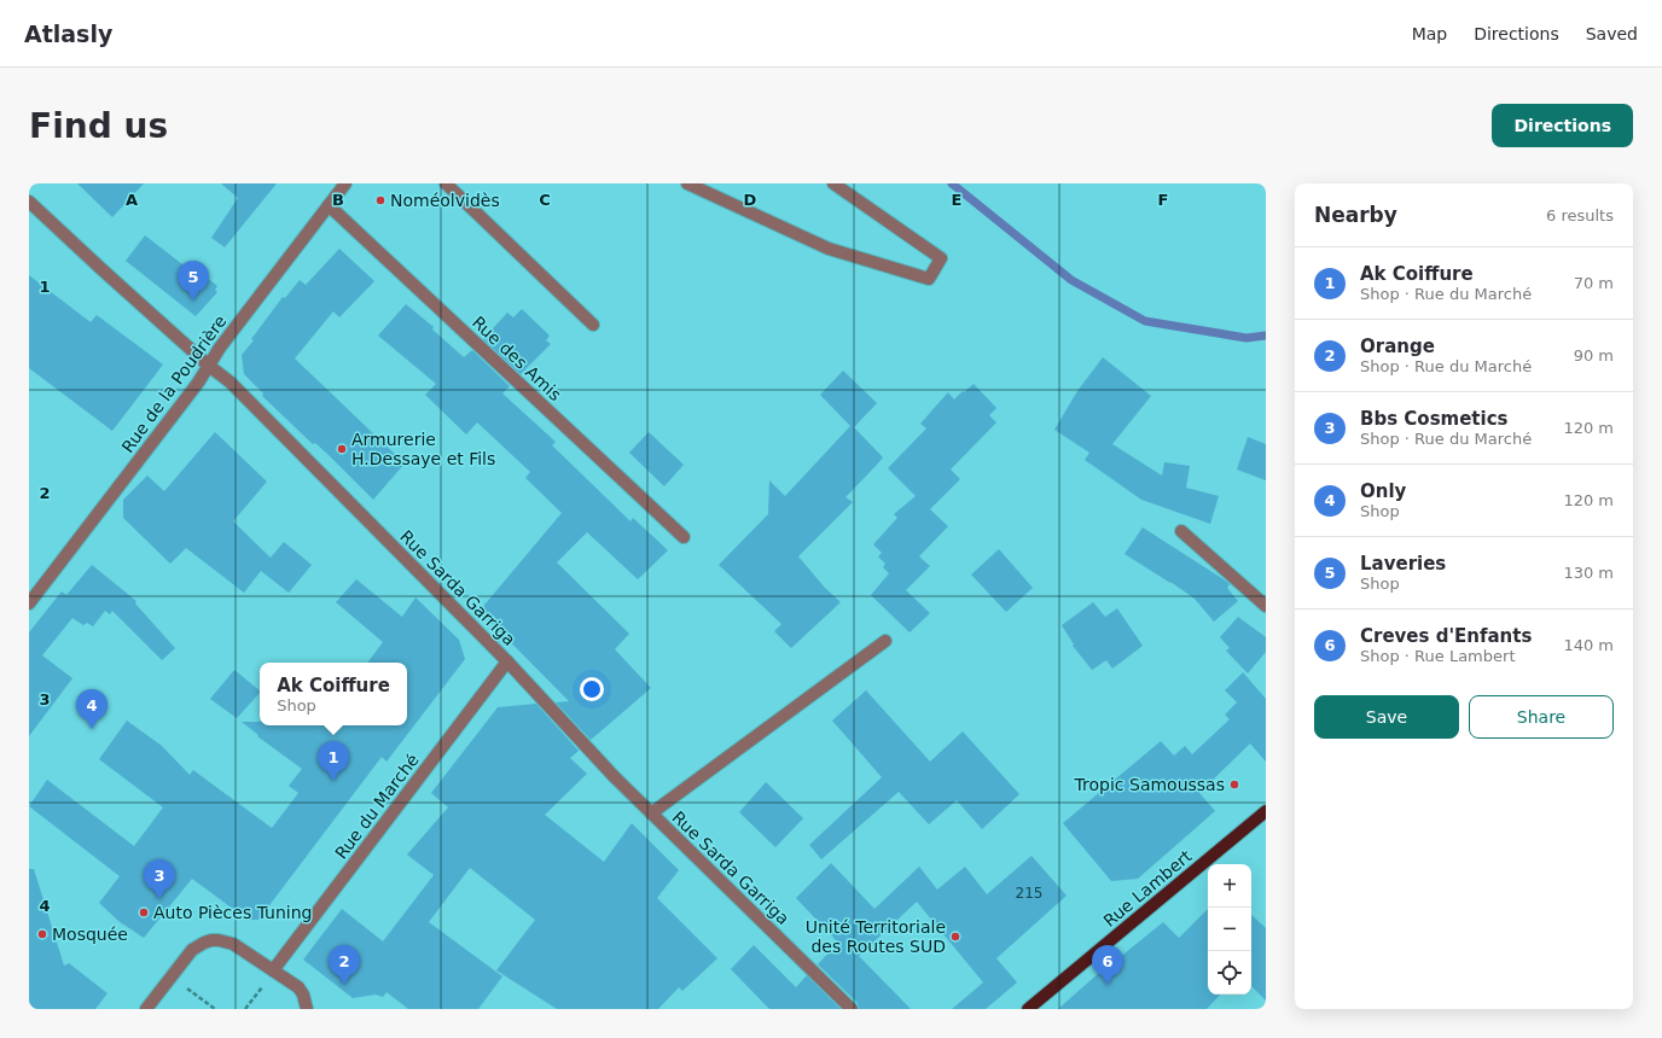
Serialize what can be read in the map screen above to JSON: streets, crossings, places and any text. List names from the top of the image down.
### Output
{
  "streets": {
    "main road": ["Rue Lambert"],
    "street": [
      "Rue des Amis",
      "Rue de la Poudrière",
      "Rue Sarda Garriga",
      "Rue du Marché"
    ]
  },
  "crossings": [
    ["Rue des Amis", "Rue de la Poudrière"],
    ["Rue de la Poudrière", "Rue Sarda Garriga"],
    ["Rue Sarda Garriga", "Rue du Marché"]
  ],
  "places": [
    "Noméolvidès",
    "Armurerie H.Dessaye et Fils",
    "Tropic Samoussas",
    "Auto Pièces Tuning",
    "Mosquée",
    "Unité Territoriale des Routes SUD"
  ],
  "house_numbers": ["215"],
  "page": {
    "header": "Atlasly",
    "nav": ["Map", "Directions", "Saved"],
    "buttons": [
      "Directions",
      ["Save", "Share"]
    ],
    "title": "Find us",
    "heading": ["Nearby", "6 results"],
    "list": [
      {
        "mark": "1",
        "name": "Ak Coiffure",
        "note": "Shop · Rue du Marché",
        "value": "70 m"
      },
      {
        "mark": "2",
        "name": "Orange",
        "note": "Shop · Rue du Marché",
        "value": "90 m"
      },
      {
        "mark": "3",
        "name": "Bbs Cosmetics",
        "note": "Shop · Rue du Marché",
        "value": "120 m"
      },
      {
        "mark": "4",
        "name": "Only",
        "note": "Shop",
        "value": "120 m"
      },
      {
        "mark": "5",
        "name": "Laveries",
        "note": "Shop",
        "value": "130 m"
      },
      {
        "mark": "6",
        "name": "Creves d'Enfants",
        "note": "Shop · Rue Lambert",
        "value": "140 m"
      }
    ],
    "pins": [
      "5",
      "4",
      "1",
      "3",
      "2",
      "6"
    ],
    "popup": ["Ak Coiffure", "Shop"],
    "map_buttons": ["+", "−"]
  },
  "grid": {
    "columns": [
      "A",
      "B",
      "C",
      "D",
      "E",
      "F"
    ],
    "rows": [
      "1",
      "2",
      "3",
      "4"
    ]
  }
}
